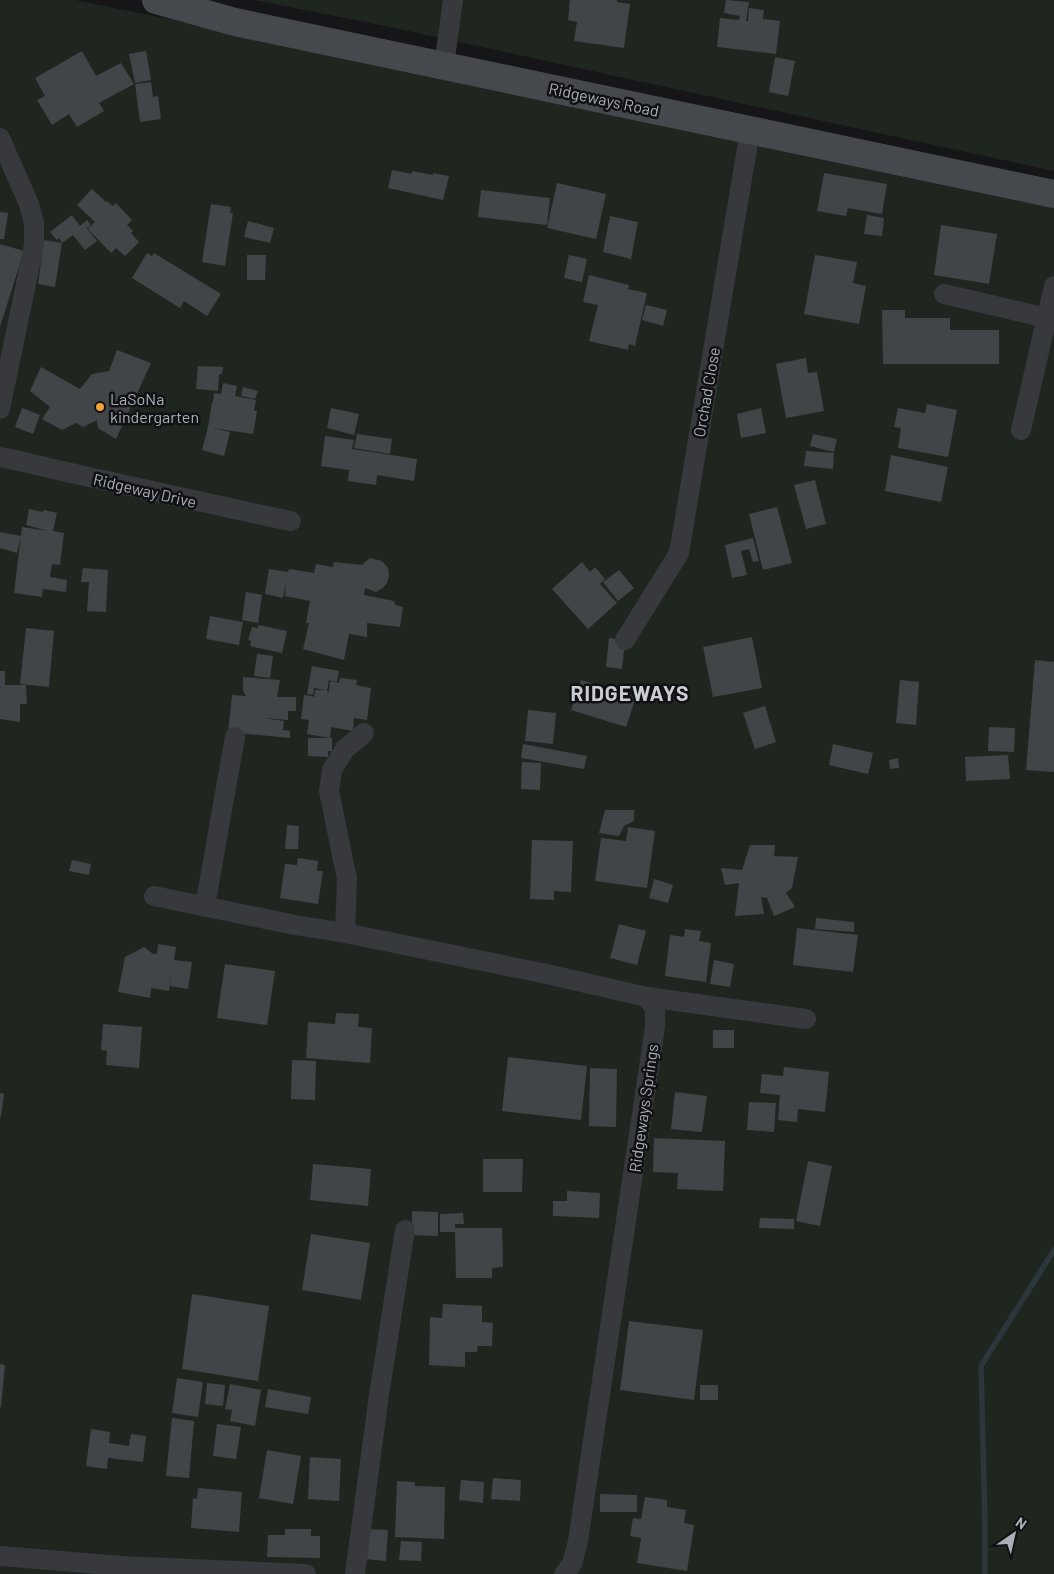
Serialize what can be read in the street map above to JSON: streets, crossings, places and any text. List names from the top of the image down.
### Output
{
  "streets": {
    "street": [
      "Ridgeways Road",
      "Orchad Close",
      "Ridgeway Drive",
      "Ridgeways Springs"
    ]
  },
  "crossings": [
    ["Ridgeways Road", "Orchad Close"]
  ],
  "districts": ["RIDGEWAYS"],
  "places": ["LaSoNa kindergarten"],
  "north": "top right"
}
